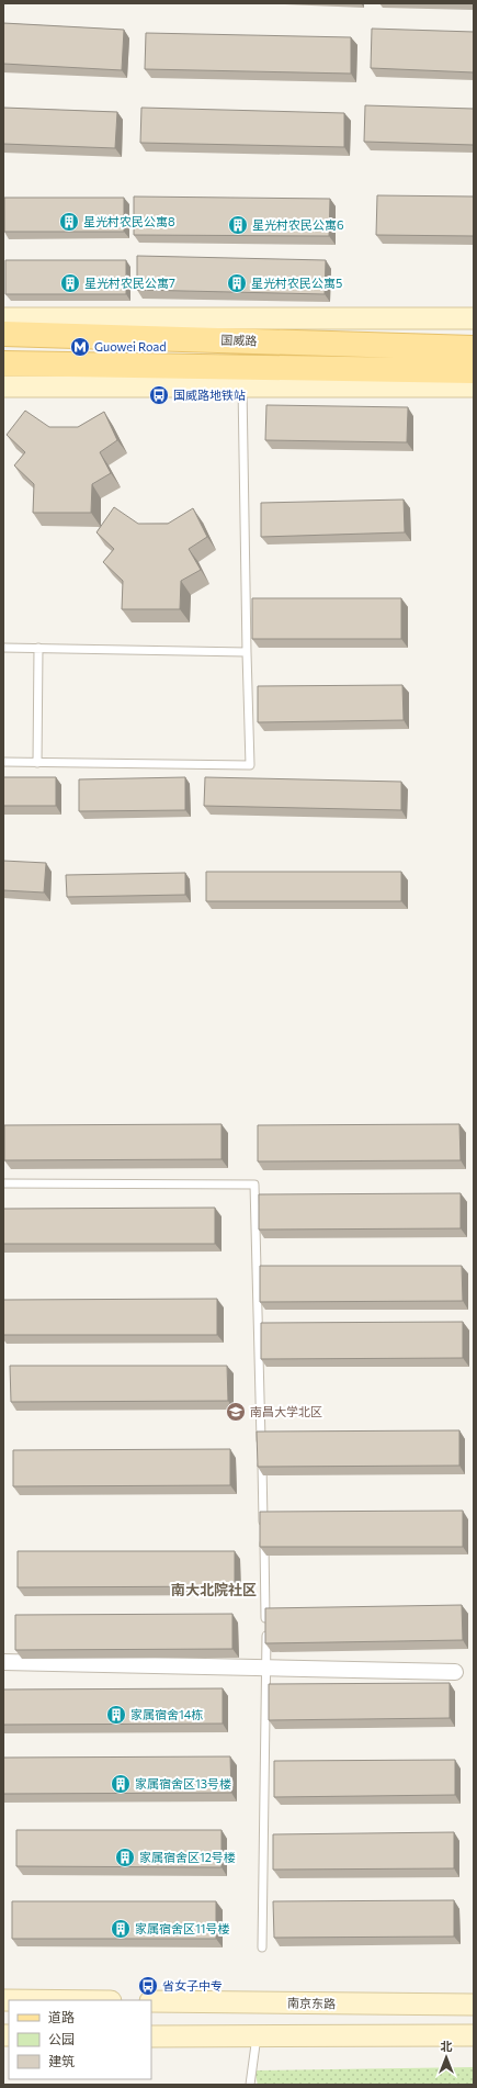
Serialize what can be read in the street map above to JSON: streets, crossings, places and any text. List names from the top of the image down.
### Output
{
  "streets": {
    "main road": ["国威路", "南京东路"]
  },
  "districts": ["南大北院社区"],
  "places": {
    "building": [
      "星光村农民公寓8",
      "星光村农民公寓6",
      "星光村农民公寓7",
      "星光村农民公寓5",
      "家属宿舍14栋",
      "家属宿舍区13号楼",
      "家属宿舍区12号楼",
      "家属宿舍区11号楼"
    ],
    "metro station": ["Guowei Road"],
    "bus stop": ["国威路地铁站", "省女子中专"],
    "school or university": ["南昌大学北区"]
  },
  "legend": ["道路", "公园", "建筑"],
  "north": "top"
}
